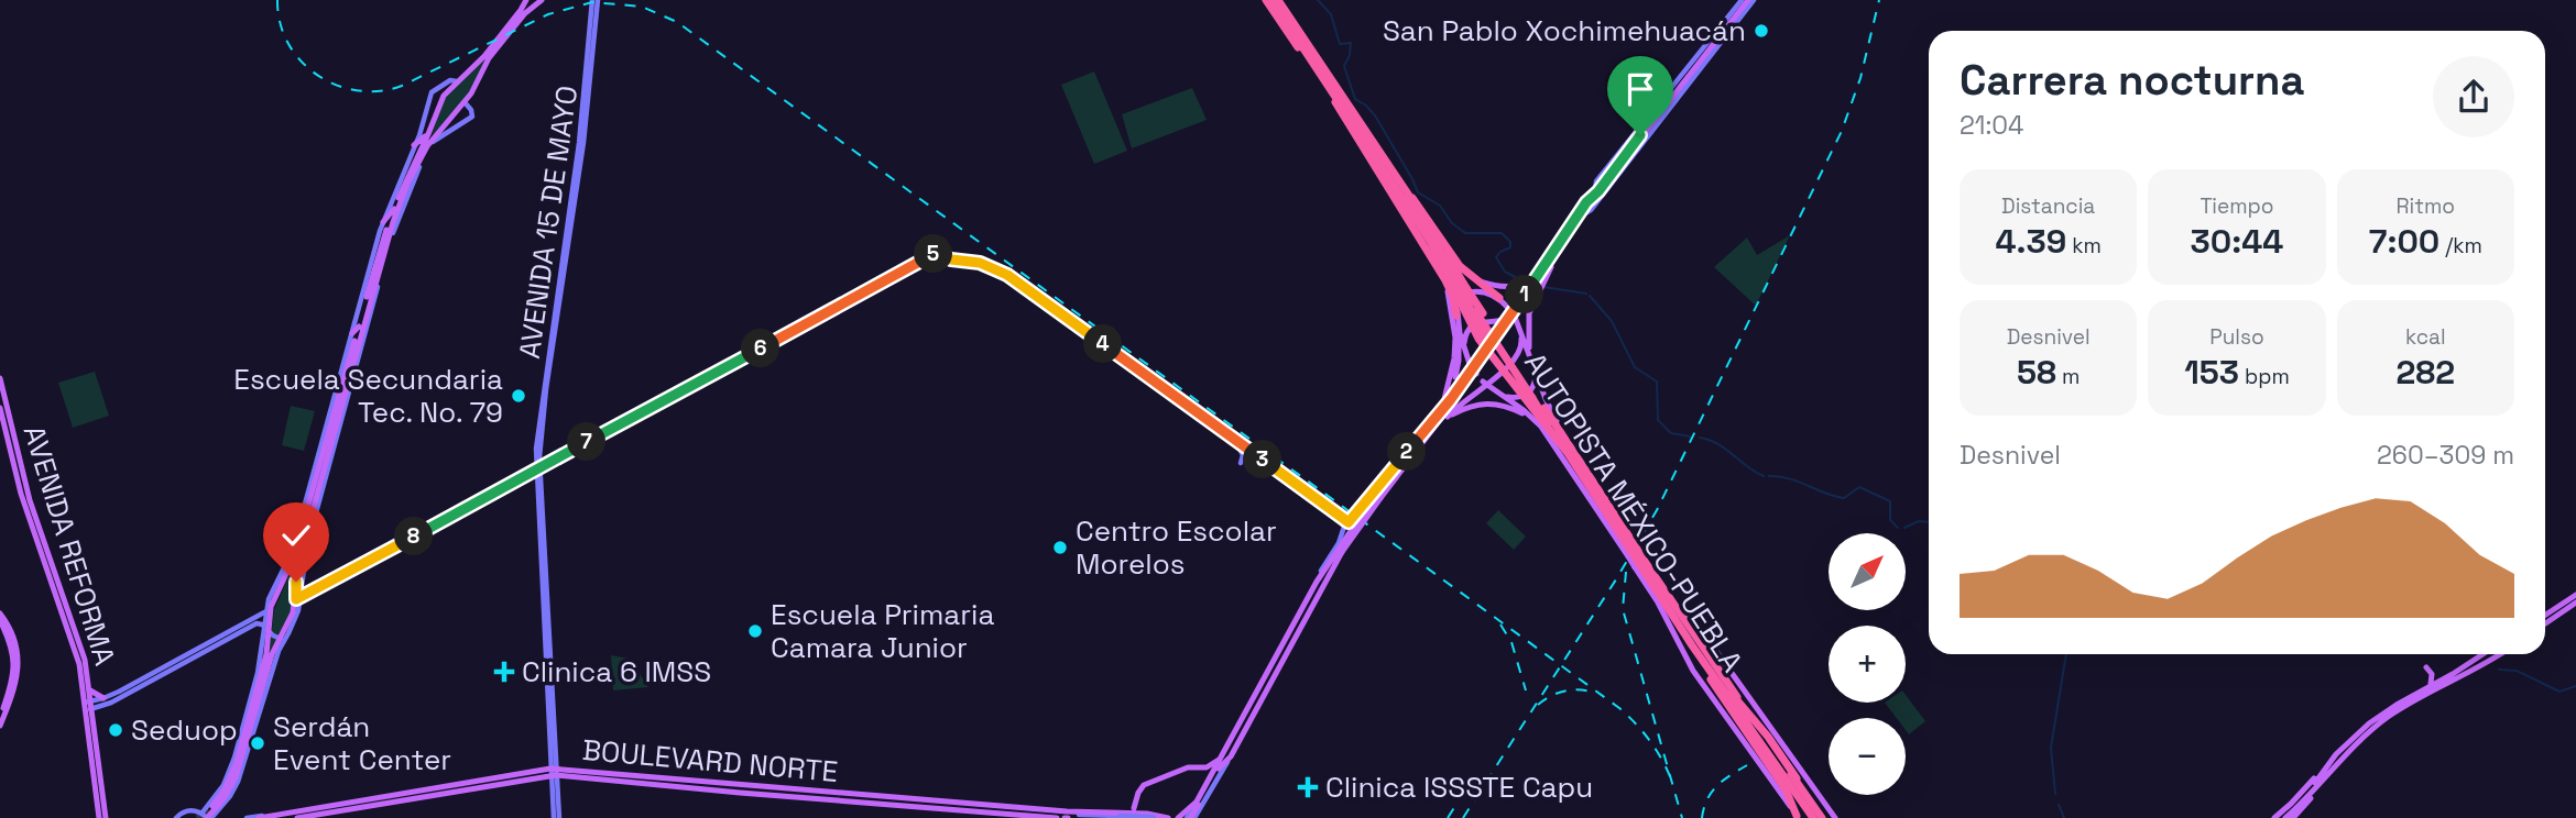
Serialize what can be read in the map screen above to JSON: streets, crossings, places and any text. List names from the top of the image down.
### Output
{
  "streets": {
    "highway": ["AUTOPISTA MÉXICO-PUEBLA"],
    "main road": ["AVENIDA 15 DE MAYO", "AVENIDA REFORMA", "BOULEVARD NORTE"]
  },
  "crossings": [
    ["AVENIDA 15 DE MAYO", "BOULEVARD NORTE"]
  ],
  "places": {
    "other": [
      "San Pablo Xochimehuacán",
      "Escuela Secundaria Tec. No. 79",
      "Centro Escolar Morelos",
      "Escuela Primaria Camara Junior",
      "Seduop",
      "Serdán Event Center"
    ],
    "health": ["Clinica 6 IMSS", "Clinica ISSSTE Capu"]
  },
  "north": "top right",
  "page": {
    "heading": ["Carrera nocturna", "21:04"],
    "stats": [
      ["Distancia", "4.39 km"],
      ["Tiempo", "30:44"],
      ["Ritmo", "7:00 /km"],
      ["Desnivel", "58 m"],
      ["Pulso", "153 bpm"],
      ["kcal", "282"]
    ],
    "pins": [
      "5",
      "1",
      "4",
      "6",
      "7",
      "2",
      "3",
      "8"
    ],
    "chart": ["Desnivel", "260–309 m"],
    "map_buttons": ["+", "−"]
  }
}
